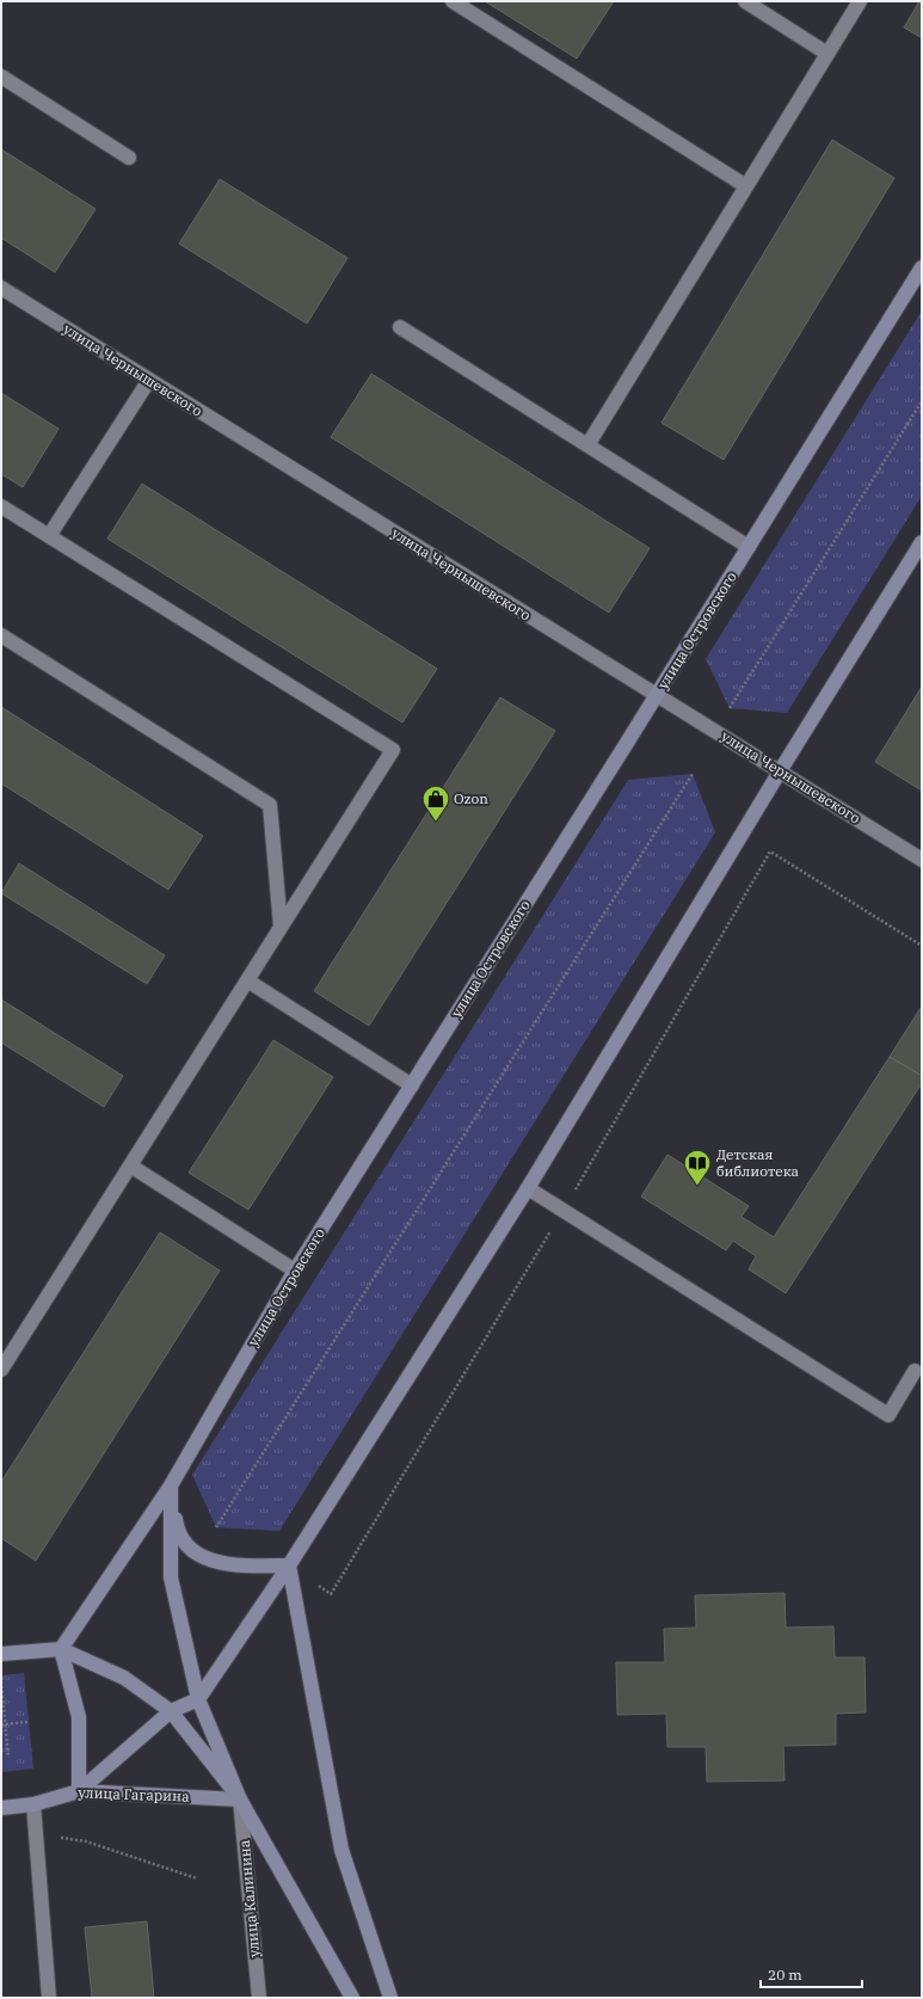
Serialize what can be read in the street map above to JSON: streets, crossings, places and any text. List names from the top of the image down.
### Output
{
  "streets": {
    "main road": ["улица Островского", "улица Гагарина"],
    "street": ["улица Чернышевского", "улица Калинина"]
  },
  "crossings": [
    ["улица Чернышевского", "улица Островского"],
    ["улица Гагарина", "улица Калинина"]
  ],
  "places": {
    "shop": ["Ozon"],
    "library": ["Детская библиотека"]
  },
  "scale_bar": "20 m"
}
